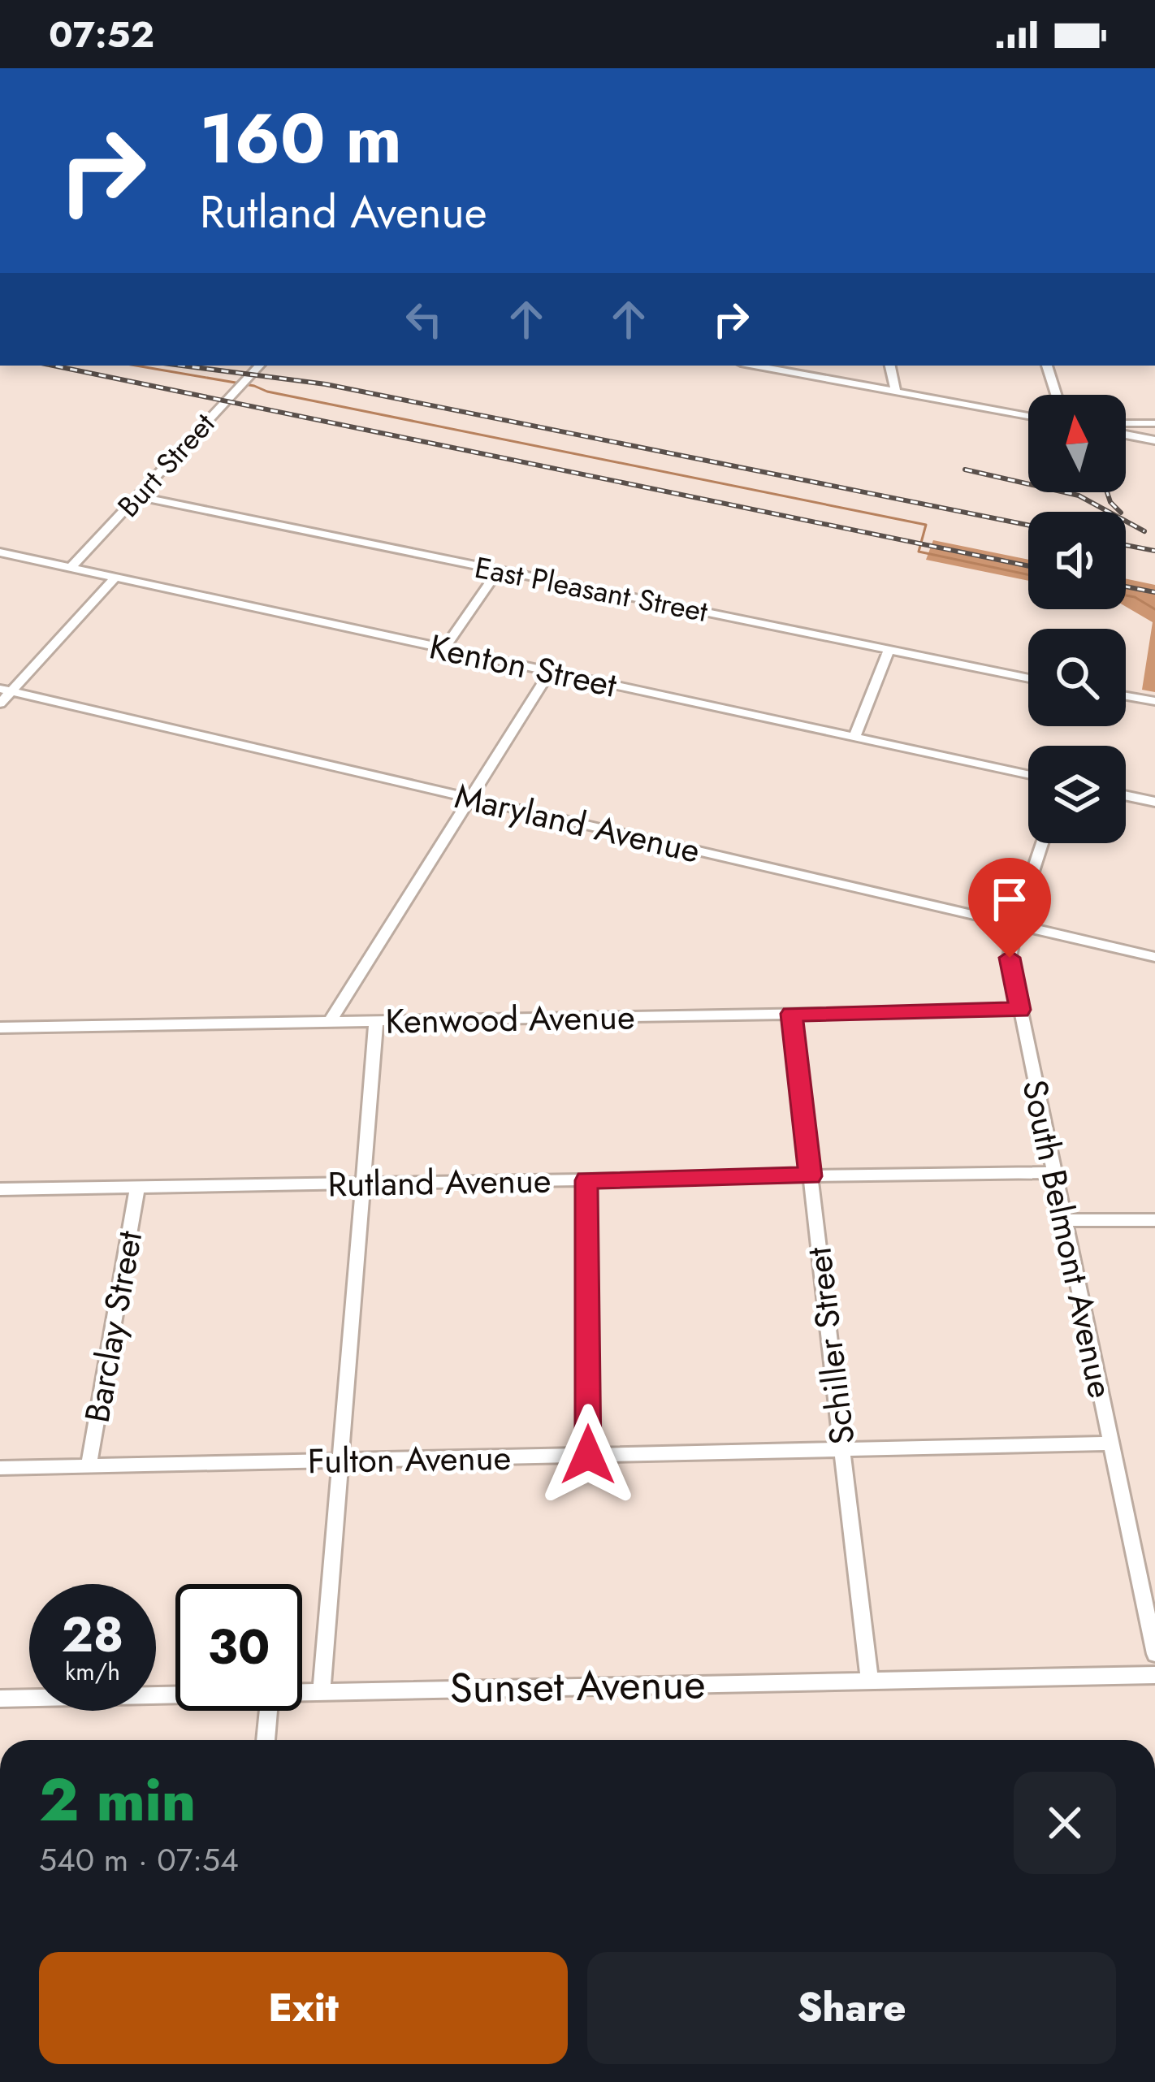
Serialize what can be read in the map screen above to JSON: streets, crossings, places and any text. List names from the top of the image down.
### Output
{
  "streets": {
    "street": [
      "Burt Street",
      "East Pleasant Street",
      "Kenton Street",
      "Maryland Avenue",
      "Kenwood Avenue",
      "Rutland Avenue",
      "South Belmont Avenue",
      "Barclay Street",
      "Schiller Street",
      "Fulton Avenue",
      "Sunset Avenue"
    ]
  },
  "crossings": [
    ["Burt Street", "East Pleasant Street"],
    ["Burt Street", "Kenton Street"],
    ["Maryland Avenue", "South Belmont Avenue"],
    ["Kenwood Avenue", "South Belmont Avenue"],
    ["Kenwood Avenue", "Schiller Street"],
    ["Rutland Avenue", "South Belmont Avenue"],
    ["Rutland Avenue", "Barclay Street"],
    ["Rutland Avenue", "Schiller Street"],
    ["South Belmont Avenue", "Fulton Avenue"],
    ["Barclay Street", "Fulton Avenue"],
    ["Schiller Street", "Fulton Avenue"],
    ["Schiller Street", "Sunset Avenue"]
  ],
  "north": "top",
  "page": {
    "status": "07:52",
    "turn": ["160 m", "Rutland Avenue"],
    "speed": "28 km/h",
    "limit": "30",
    "heading": ["2 min", "540 m · 07:54"],
    "buttons": ["Exit", "Share"]
  }
}
